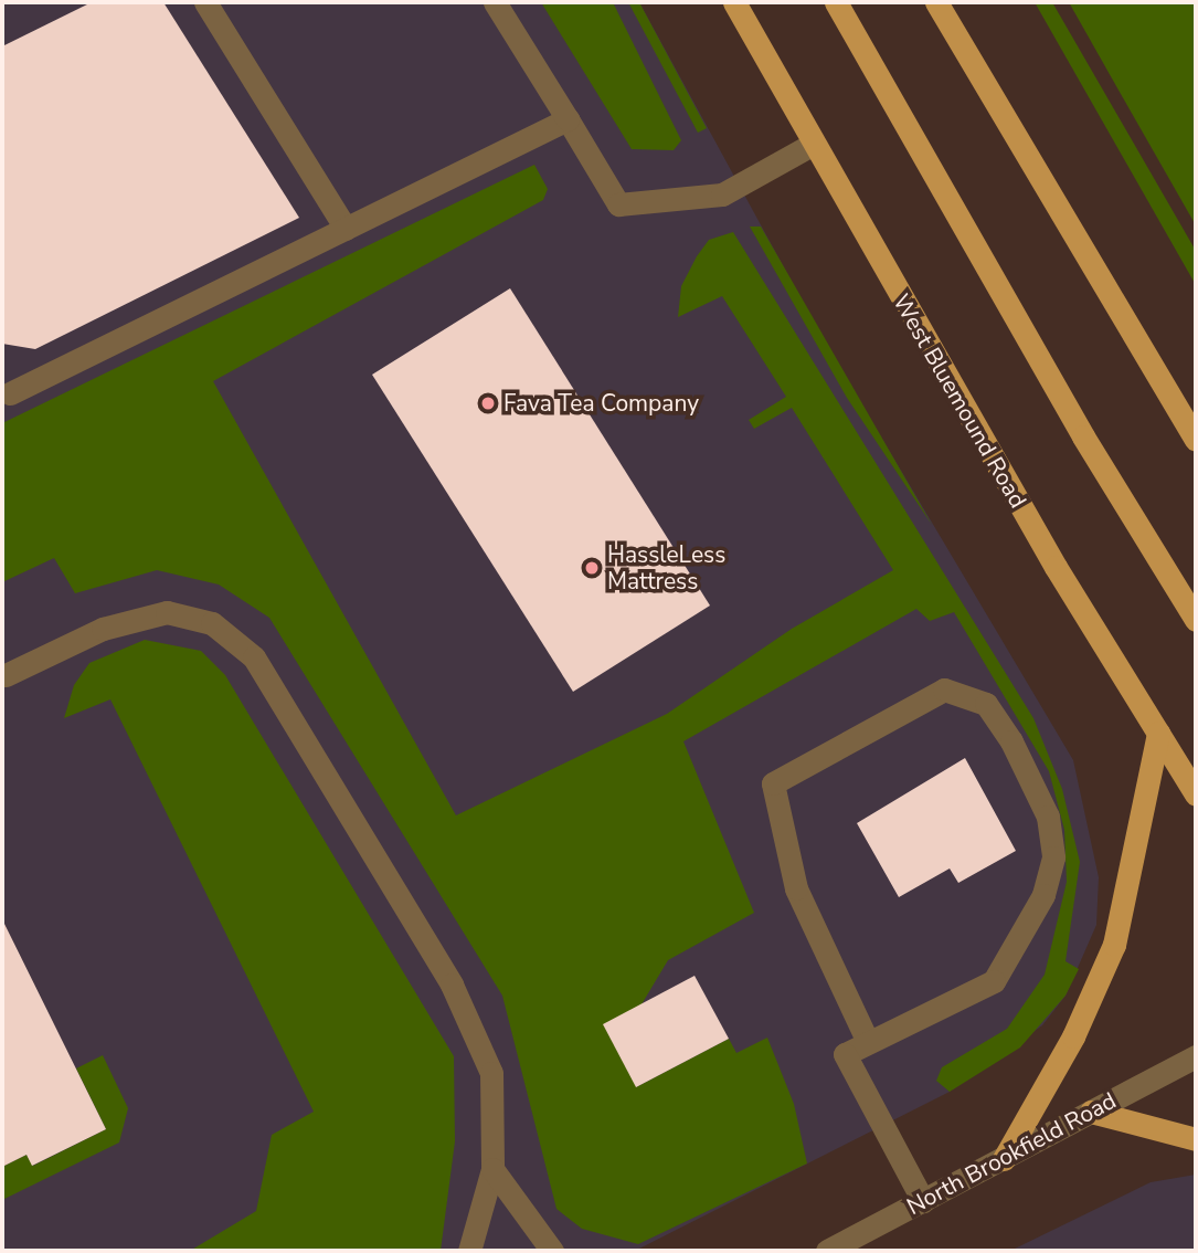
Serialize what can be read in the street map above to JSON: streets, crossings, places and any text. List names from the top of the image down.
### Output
{
  "streets": {
    "main road": ["West Bluemound Road"],
    "street": ["North Brookfield Road"]
  },
  "places": ["Fava Tea Company", "HassleLess Mattress"]
}
